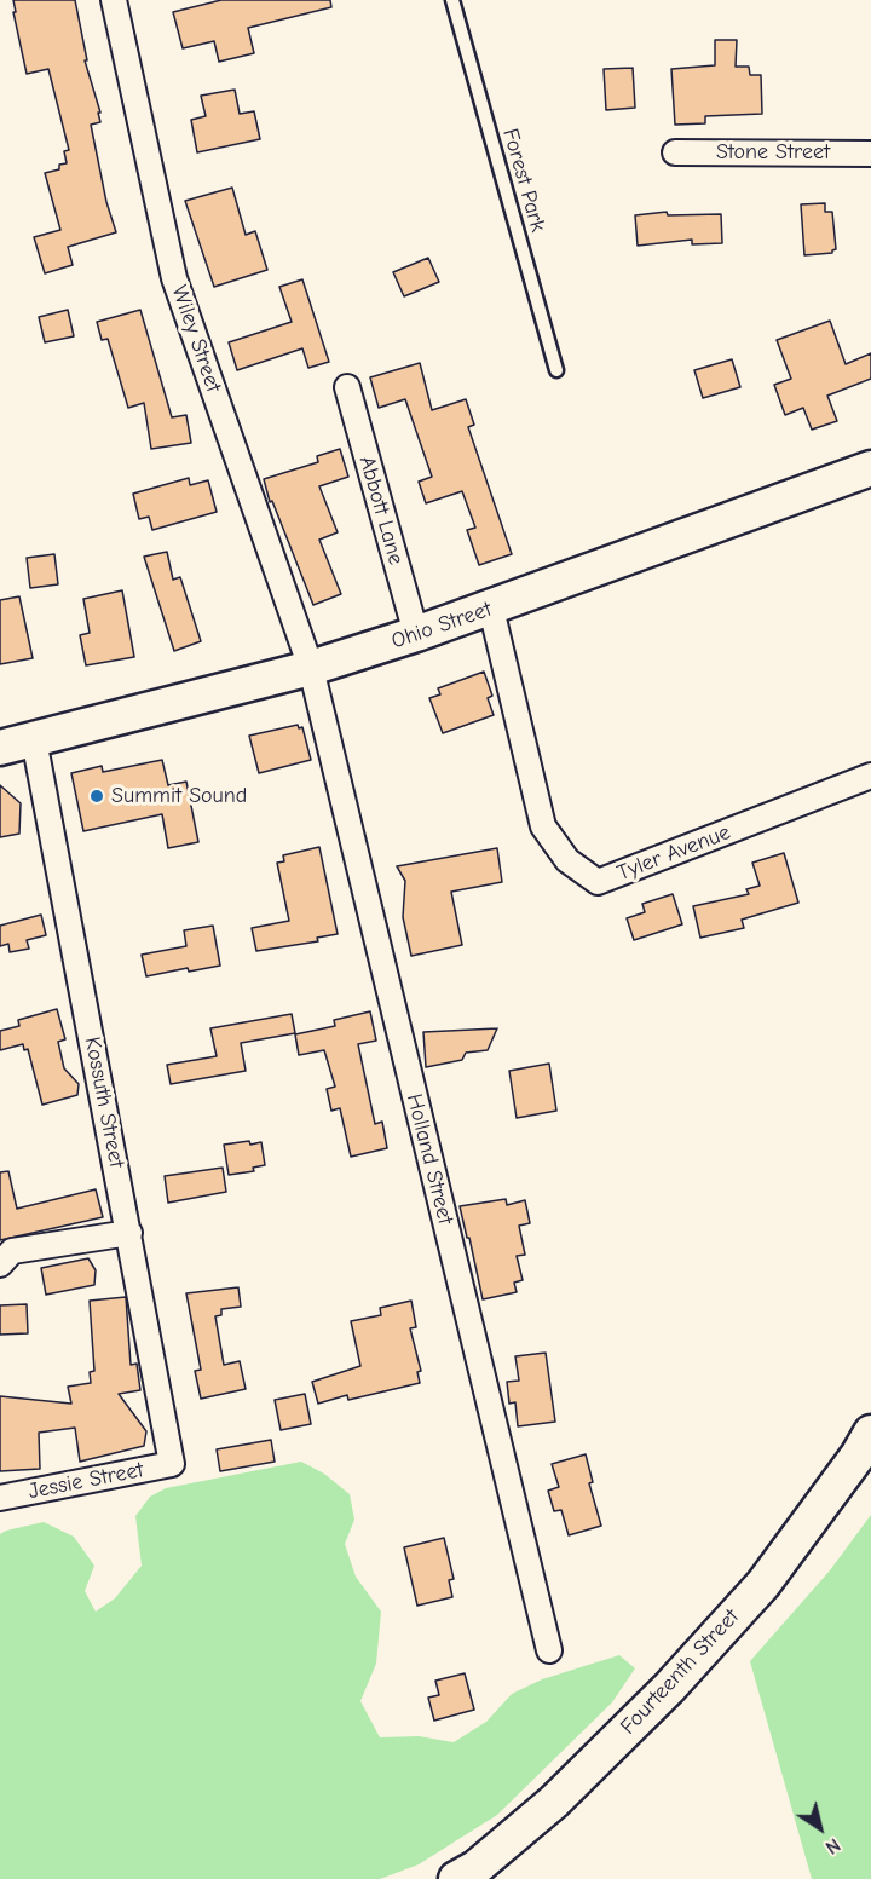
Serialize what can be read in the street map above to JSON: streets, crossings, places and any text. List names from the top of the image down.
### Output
{
  "streets": {
    "street": [
      "Stone Street",
      "Wiley Street",
      "Abbott Lane",
      "Ohio Street",
      "Tyler Avenue",
      "Kossuth Street",
      "Holland Street",
      "Jessie Street",
      "Fourteenth Street"
    ],
    "lane": ["Forest Park"]
  },
  "crossings": [
    ["Wiley Street", "Ohio Street"],
    ["Wiley Street", "Holland Street"],
    ["Abbott Lane", "Ohio Street"],
    ["Ohio Street", "Tyler Avenue"],
    ["Ohio Street", "Kossuth Street"],
    ["Ohio Street", "Holland Street"],
    ["Kossuth Street", "Jessie Street"]
  ],
  "places": ["Summit Sound"],
  "north": "bottom right"
}
